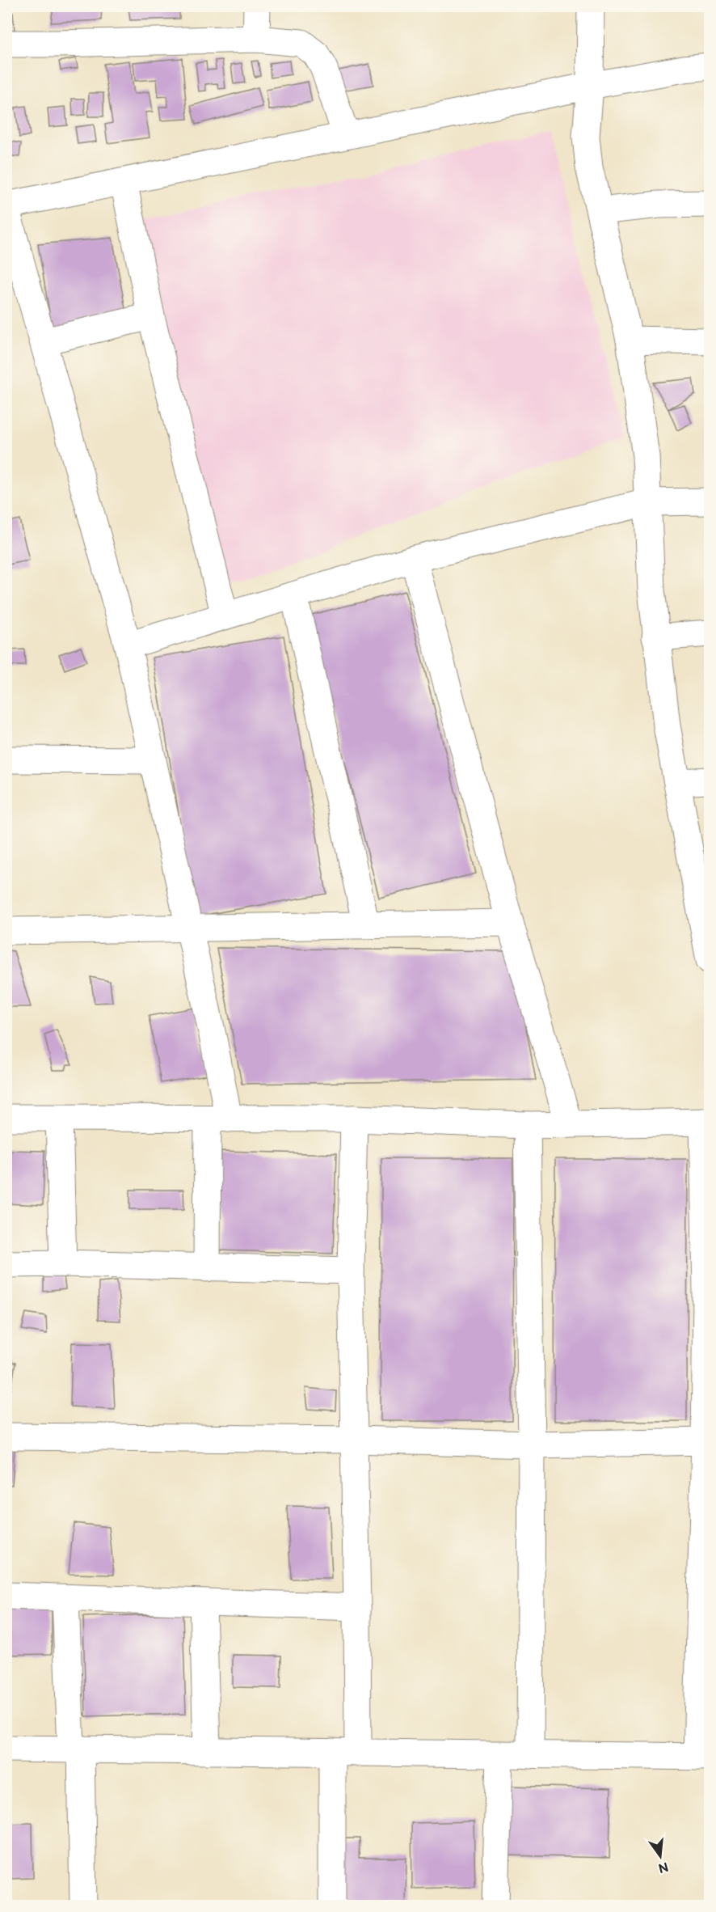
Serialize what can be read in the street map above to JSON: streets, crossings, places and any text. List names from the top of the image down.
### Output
{
  "north": "bottom"
}
